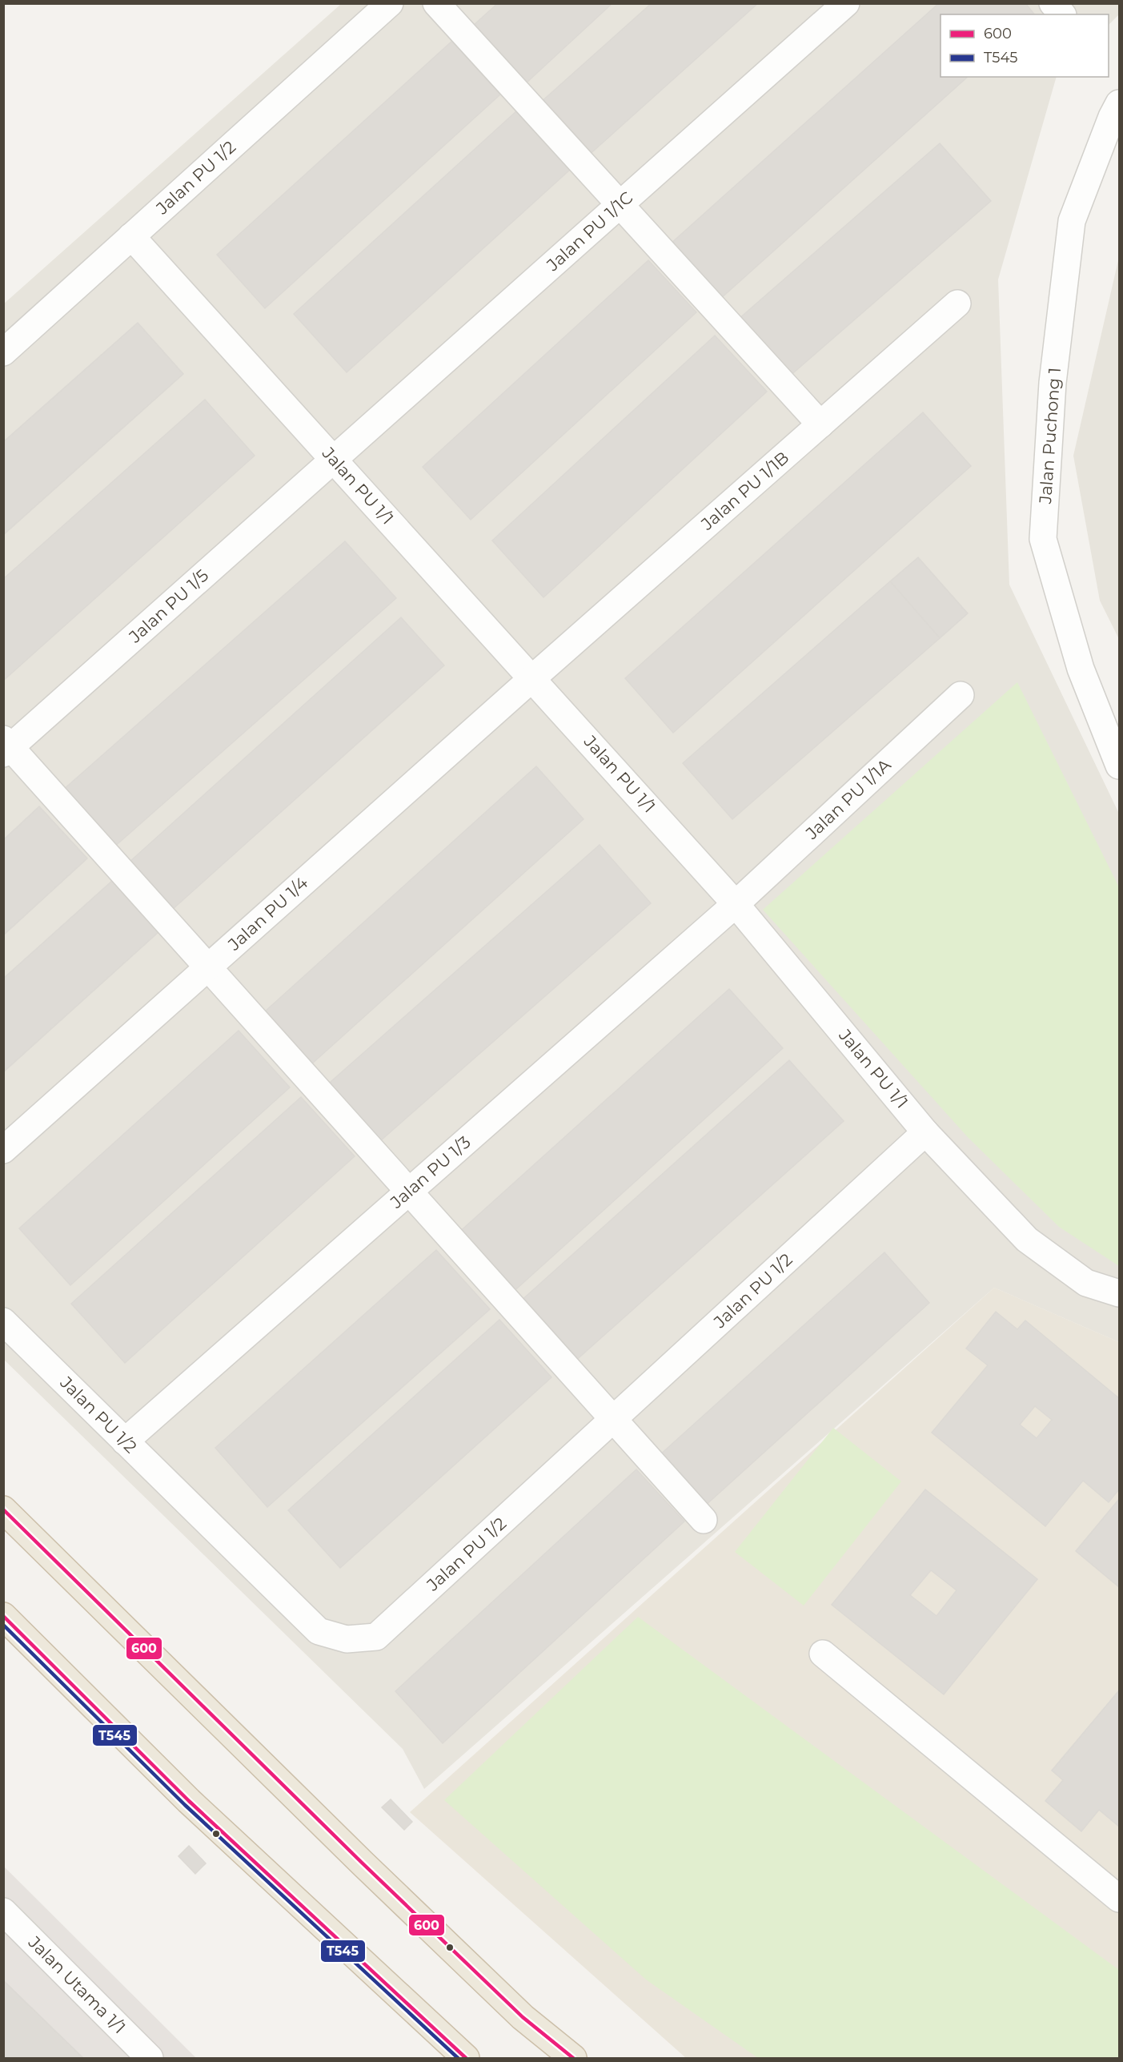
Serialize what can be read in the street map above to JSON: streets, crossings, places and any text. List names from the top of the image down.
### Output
{
  "streets": {
    "street": [
      "Jalan PU 1/2",
      "Jalan PU 1/1C",
      "Jalan Puchong 1",
      "Jalan PU 1/1",
      "Jalan PU 1/1B",
      "Jalan PU 1/5",
      "Jalan PU 1/1A",
      "Jalan PU 1/4",
      "Jalan PU 1/3",
      "Jalan Utama 1/1"
    ]
  },
  "crossings": [
    ["Jalan PU 1/2", "Jalan PU 1/1"],
    ["Jalan PU 1/2", "Jalan PU 1/3"],
    ["Jalan PU 1/1C", "Jalan PU 1/1"],
    ["Jalan PU 1/1C", "Jalan PU 1/5"],
    ["Jalan PU 1/1", "Jalan PU 1/1B"],
    ["Jalan PU 1/1", "Jalan PU 1/5"],
    ["Jalan PU 1/1", "Jalan PU 1/1A"],
    ["Jalan PU 1/1", "Jalan PU 1/4"],
    ["Jalan PU 1/1", "Jalan PU 1/3"],
    ["Jalan PU 1/1B", "Jalan PU 1/4"],
    ["Jalan PU 1/1A", "Jalan PU 1/3"]
  ],
  "lines": ["transit line 600", "transit line T545"],
  "legend": ["600", "T545"]
}
